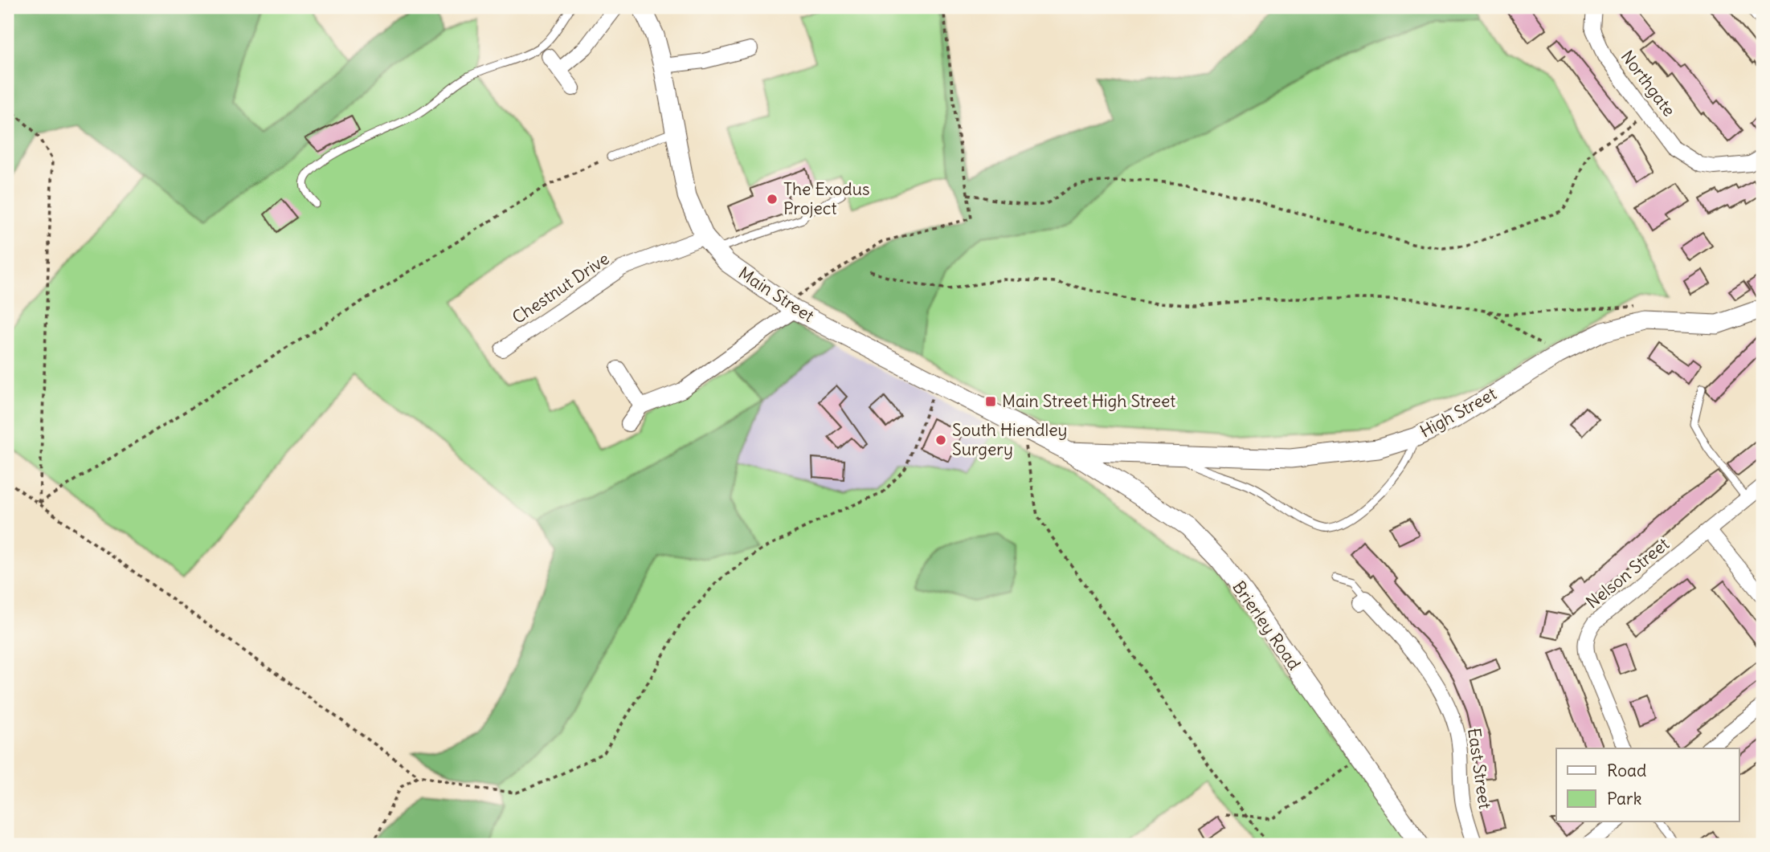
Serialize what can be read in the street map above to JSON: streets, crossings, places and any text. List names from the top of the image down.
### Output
{
  "streets": {
    "street": [
      "Northgate",
      "Chestnut Drive",
      "Main Street",
      "High Street",
      "Nelson Street",
      "Brierley Road",
      "East Street"
    ]
  },
  "crossings": [
    ["Chestnut Drive", "Main Street"],
    ["Main Street", "High Street"],
    ["Main Street", "Brierley Road"],
    ["High Street", "Brierley Road"]
  ],
  "places": {
    "other": ["The Exodus Project", "South Hiendley Surgery"],
    "transit": ["Main Street High Street"]
  },
  "legend": ["Road", "Park"]
}
